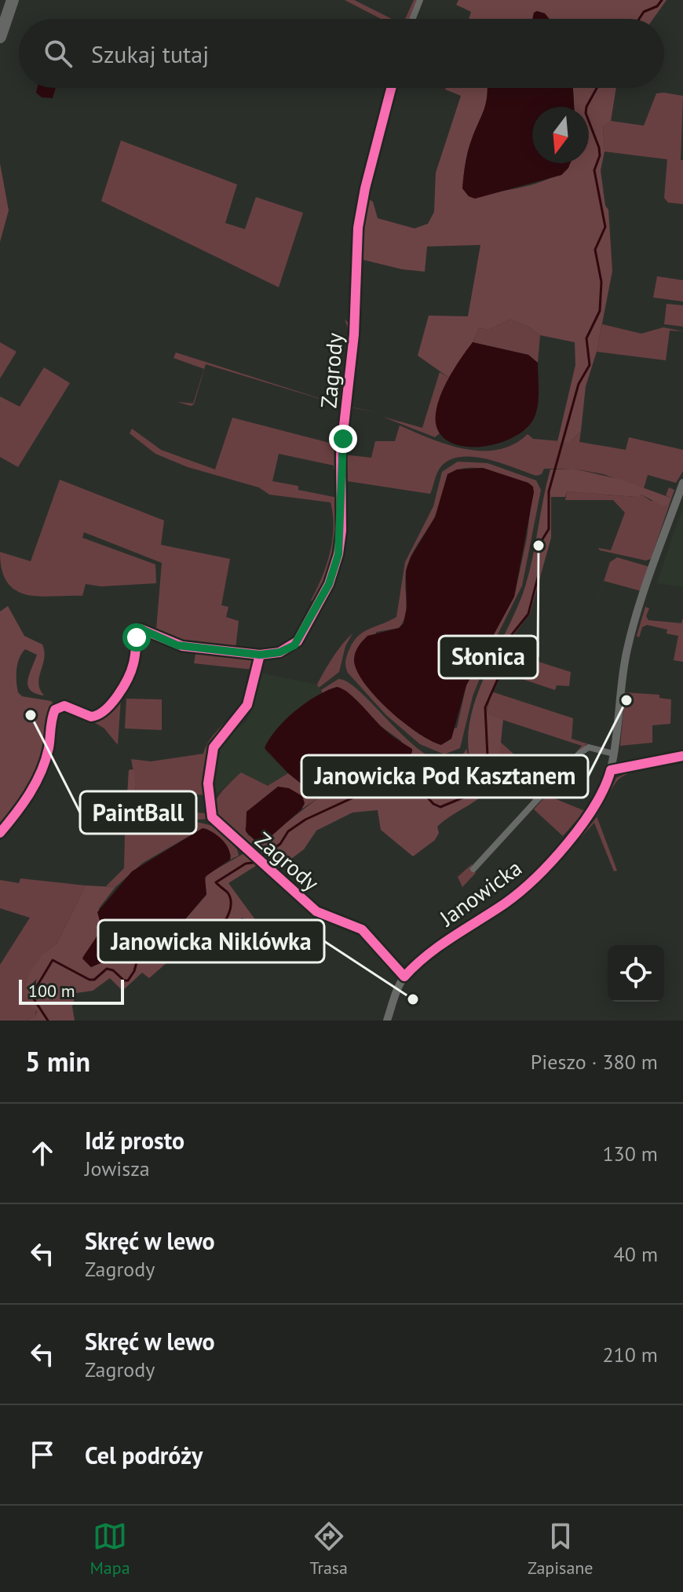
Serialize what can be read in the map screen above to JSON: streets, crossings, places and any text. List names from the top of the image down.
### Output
{
  "streets": {
    "street": ["Zagrody", "Janowicka"]
  },
  "crossings": [
    ["Zagrody", "Janowicka"]
  ],
  "places": [
    "Słonica",
    "Janowicka Pod Kasztanem",
    "PaintBall",
    "Janowicka Niklówka"
  ],
  "scale_bar": "100 m",
  "north": "bottom",
  "page": {
    "search": "Szukaj tutaj",
    "scale": "100 m",
    "heading": ["5 min", "Pieszo · 380 m"],
    "list": [
      ["Idź prosto", "Jowisza", "130 m"],
      ["Skręć w lewo", "Zagrody", "40 m"],
      ["Skręć w lewo", "Zagrody", "210 m"],
      "Cel podróży"
    ],
    "nav": ["Mapa", "Trasa", "Zapisane"]
  }
}
